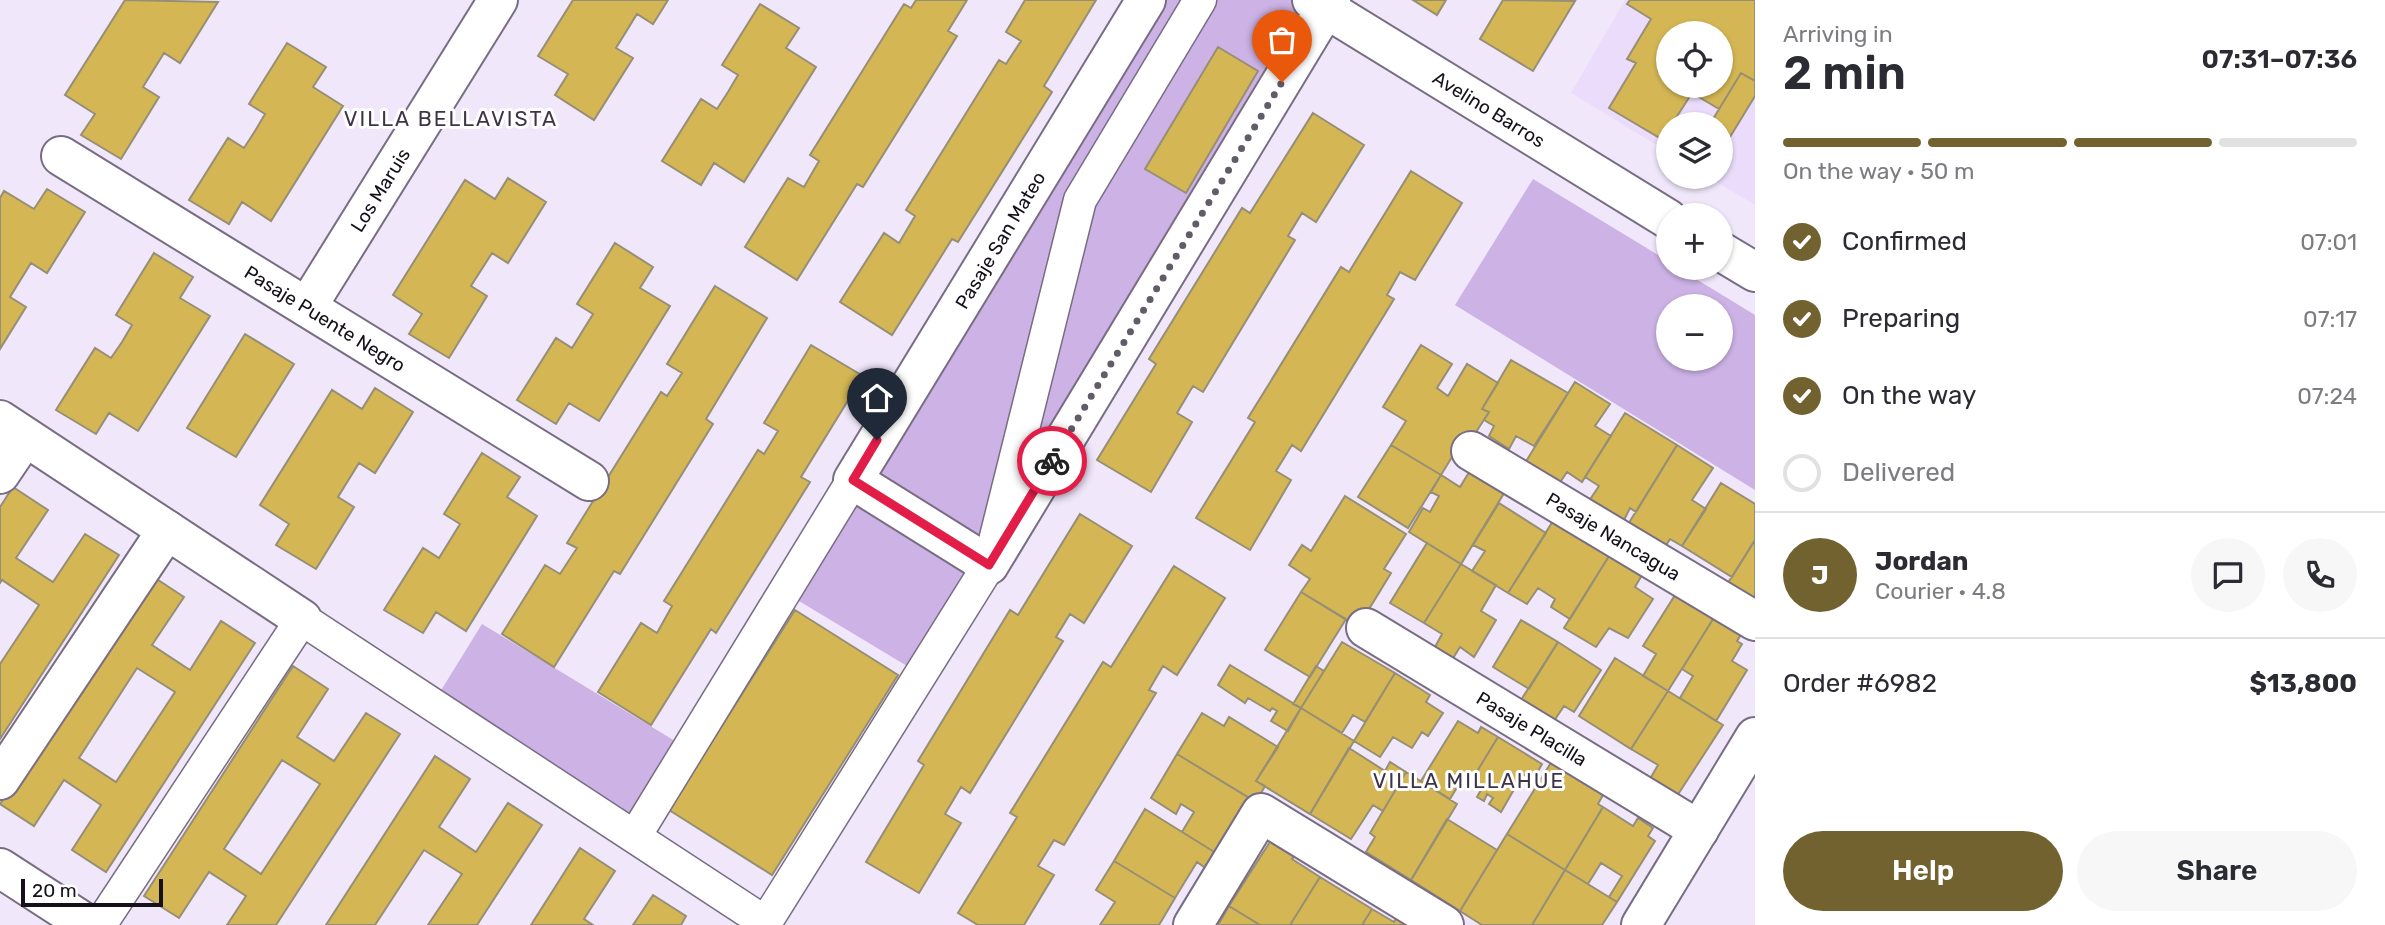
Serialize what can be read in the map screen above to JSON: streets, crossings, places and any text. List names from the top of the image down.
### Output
{
  "streets": {
    "street": [
      "Avelino Barros",
      "Los Maruis",
      "Pasaje San Mateo",
      "Pasaje Puente Negro",
      "Pasaje Nancagua",
      "Pasaje Placilla"
    ]
  },
  "crossings": [
    ["Los Maruis", "Pasaje Puente Negro"]
  ],
  "districts": ["VILLA BELLAVISTA", "VILLA MILLAHUE"],
  "scale_bar": "20 m",
  "page": {
    "heading": ["2 min", "Arriving in", "07:31–07:36"],
    "panel": [
      "Jordan",
      "Courier · 4.8",
      "Order #6982",
      "$13,800"
    ],
    "map_buttons": ["+", "−"],
    "bar": "On the way · 50 m",
    "list": [
      ["Confirmed", "07:01"],
      ["Preparing", "07:17"],
      ["On the way", "07:24"],
      "Delivered"
    ],
    "round": "J",
    "buttons": ["Help", "Share"],
    "scale": "20 m"
  }
}
